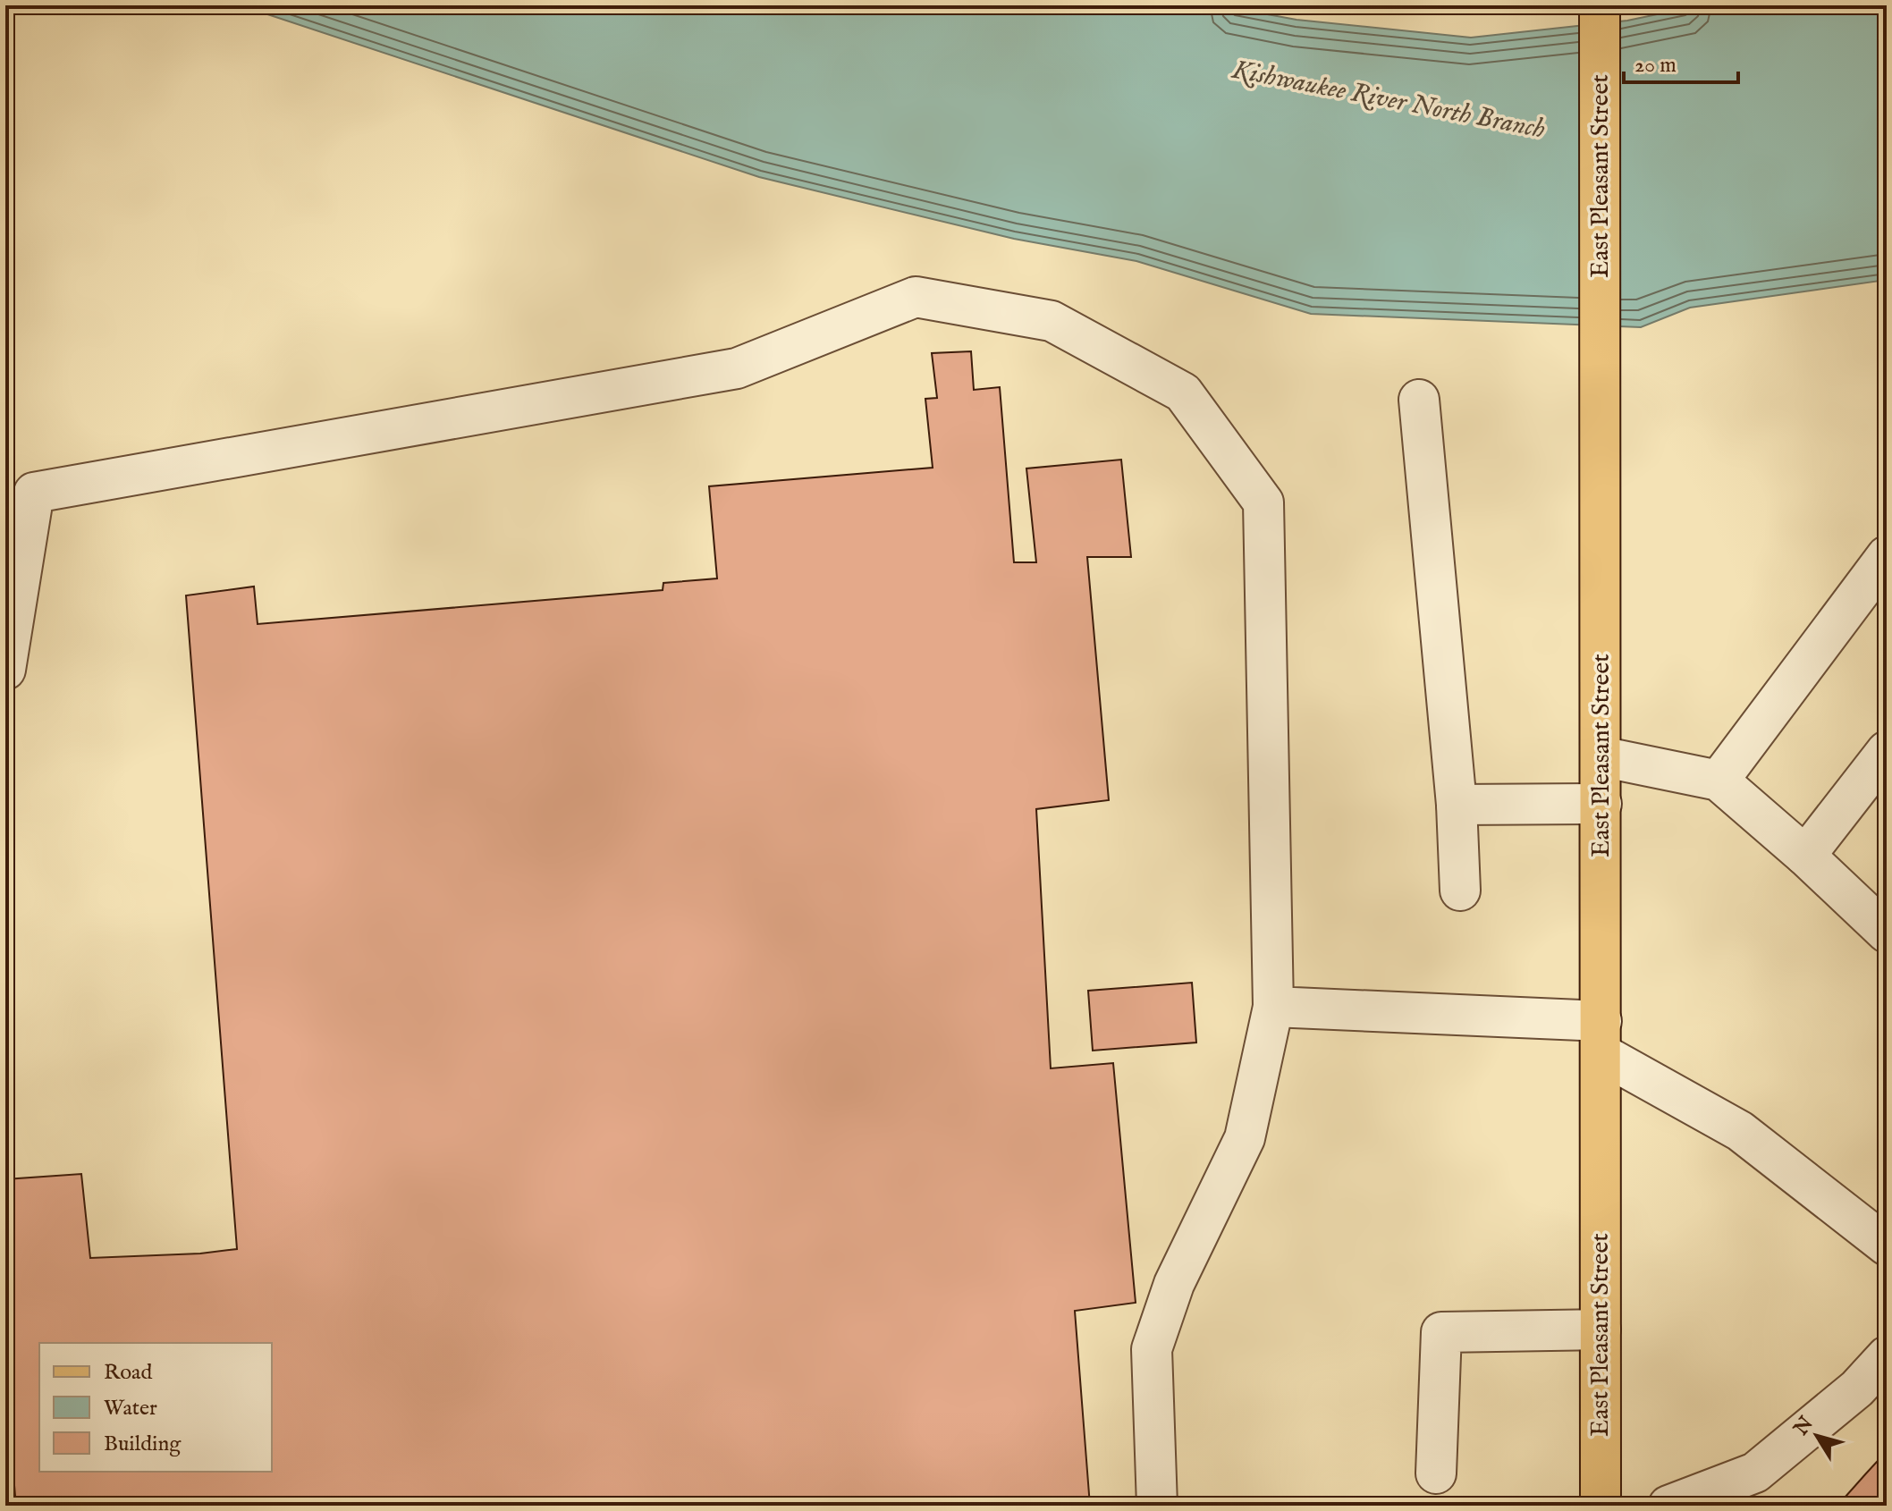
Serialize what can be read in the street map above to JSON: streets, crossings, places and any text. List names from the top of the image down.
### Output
{
  "streets": {
    "main road": ["East Pleasant Street"]
  },
  "water": ["Kishwaukee River North Branch"],
  "legend": ["Road", "Water", "Building"],
  "scale_bar": "20 m",
  "north": "top left"
}
